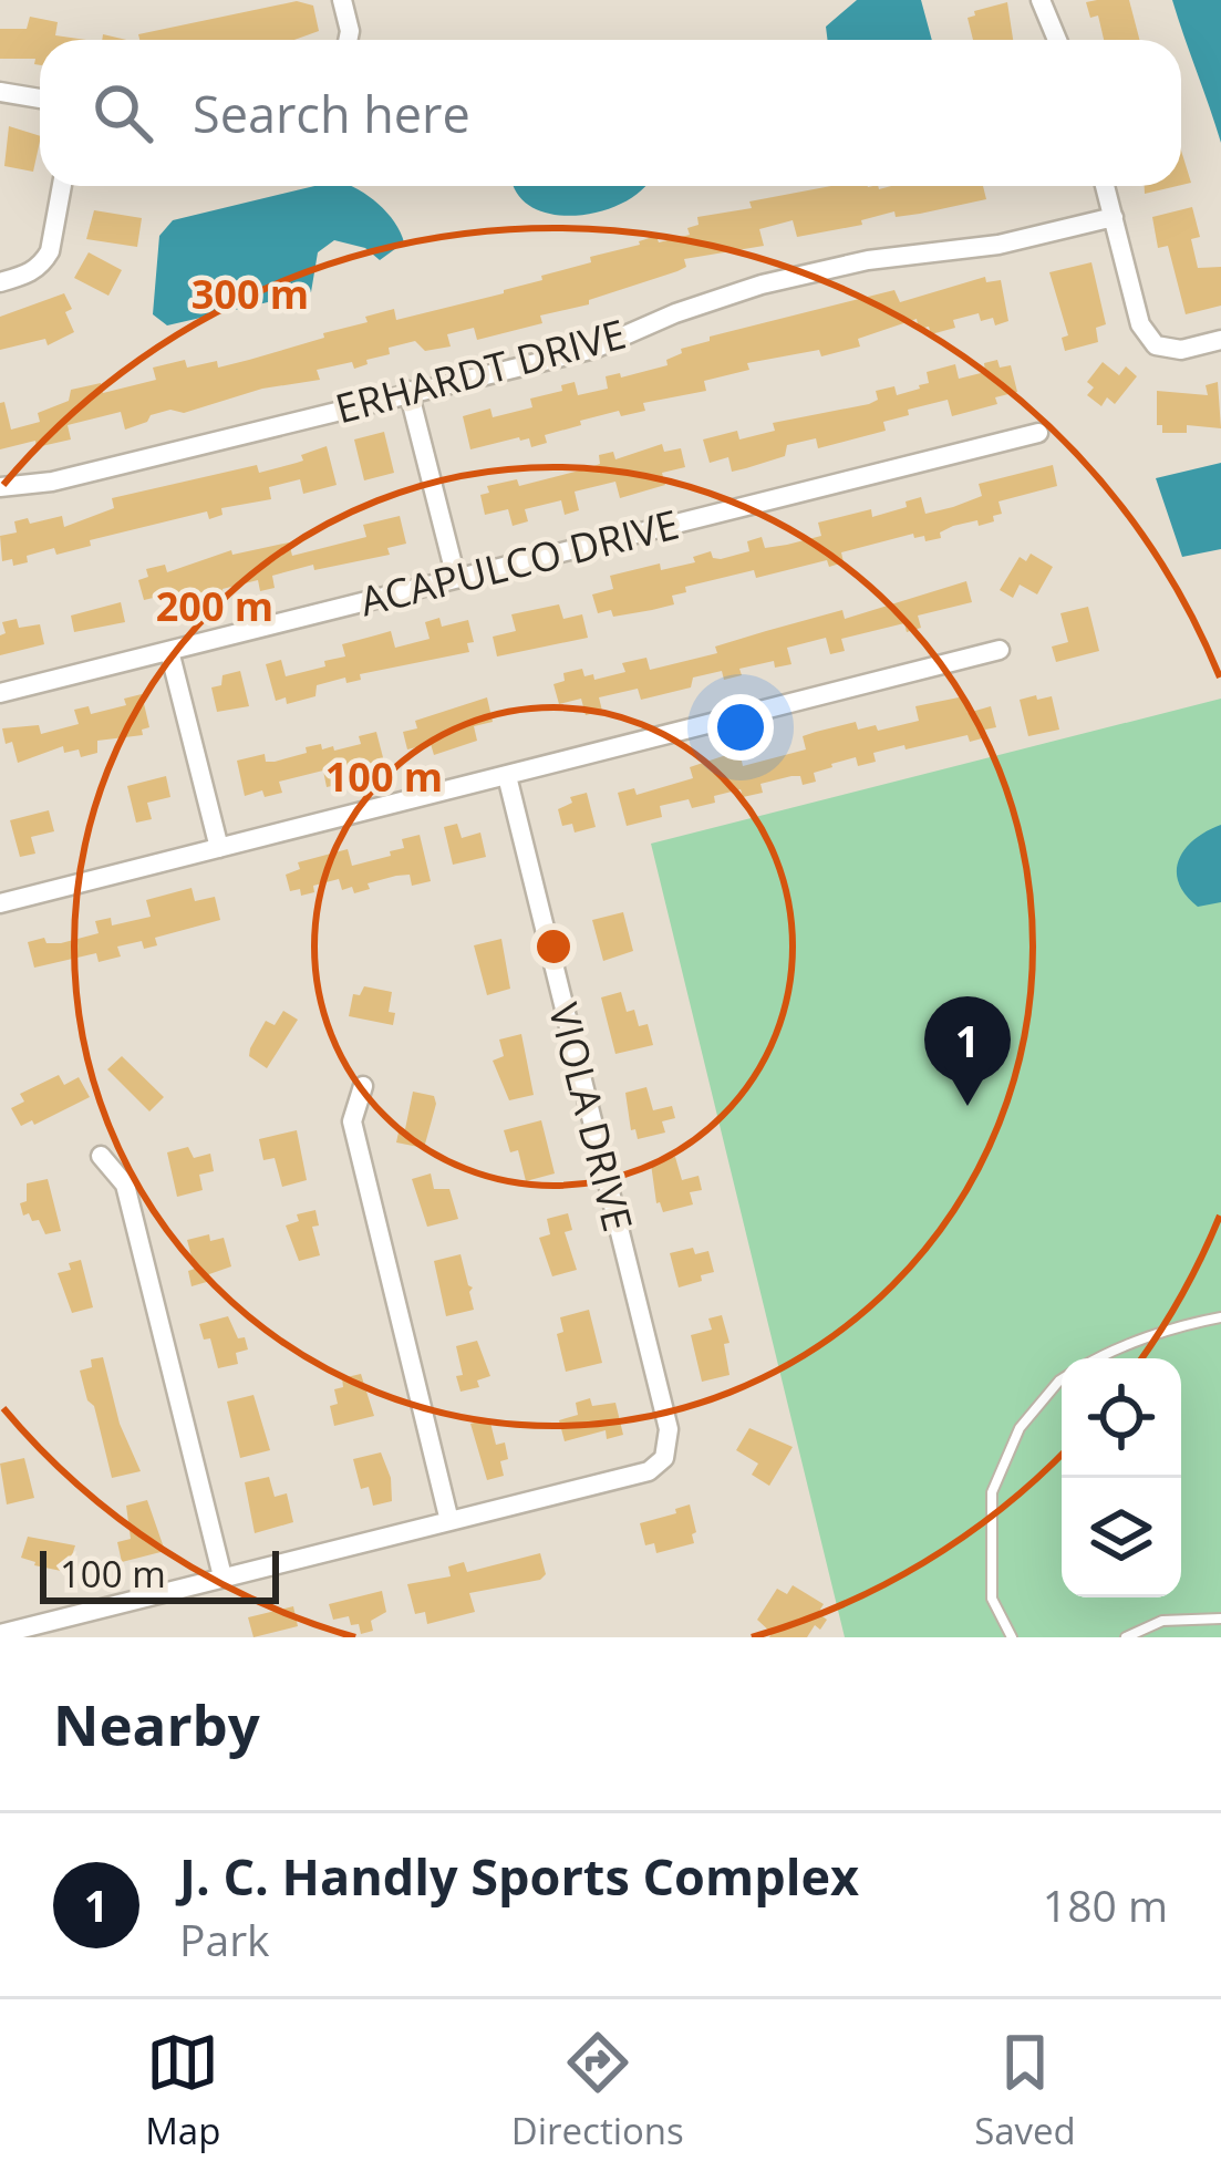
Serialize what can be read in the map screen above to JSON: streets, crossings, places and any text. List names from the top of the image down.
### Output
{
  "streets": {
    "street": ["ERHARDT DRIVE", "ACAPULCO DRIVE", "VIOLA DRIVE"]
  },
  "scale_bar": "100 m",
  "page": {
    "search": "Search here",
    "pins": "1",
    "scale": "100 m",
    "heading": "Nearby",
    "list": [
      {
        "mark": "1",
        "name": "J. C. Handly Sports Complex",
        "note": "Park",
        "value": "180 m"
      }
    ],
    "nav": ["Map", "Directions", "Saved"]
  },
  "rings": ["300 m", "200 m", "100 m"]
}
